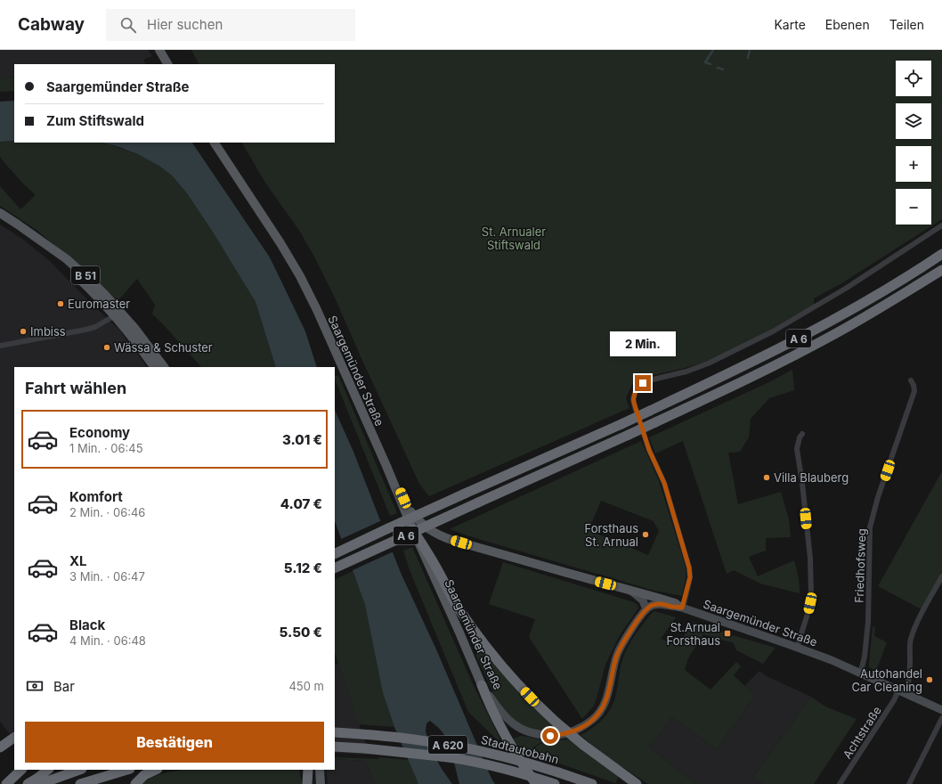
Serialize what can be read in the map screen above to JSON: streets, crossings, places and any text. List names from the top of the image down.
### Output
{
  "streets": {
    "highway": ["A 6", "A 620", "Stadtautobahn"],
    "main road": ["B 51", "Saargemünder Straße"],
    "street": ["Friedhofsweg", "Achtstraße"]
  },
  "crossings": [
    ["Saargemünder Straße", "Friedhofsweg"],
    ["Saargemünder Straße", "Achtstraße"]
  ],
  "parks": ["St. Arnualer Stiftswald"],
  "places": {
    "other": [
      "Euromaster",
      "Imbiss",
      "Wässa & Schuster",
      "Villa Blauberg",
      "Forsthaus St. Arnual",
      "Autohandel Car Cleaning"
    ],
    "transit": ["St.Arnual Forsthaus"]
  },
  "page": {
    "header": "Cabway",
    "search": "Hier suchen",
    "nav": ["Karte", "Ebenen", "Teilen"],
    "map_buttons": ["+", "−"],
    "banner": ["Saargemünder Straße", "Zum Stiftswald"],
    "bubble": "2 Min.",
    "heading": "Fahrt wählen",
    "list": [
      {
        "name": "Economy",
        "note": "1 Min. · 06:45",
        "value": "3.01 €"
      },
      {
        "name": "Komfort",
        "note": "2 Min. · 06:46",
        "value": "4.07 €"
      },
      {
        "name": "XL",
        "note": "3 Min. · 06:47",
        "value": "5.12 €"
      },
      {
        "name": "Black",
        "note": "4 Min. · 06:48",
        "value": "5.50 €"
      }
    ],
    "pay": ["Bar", "450 m"],
    "buttons": "Bestätigen"
  }
}
